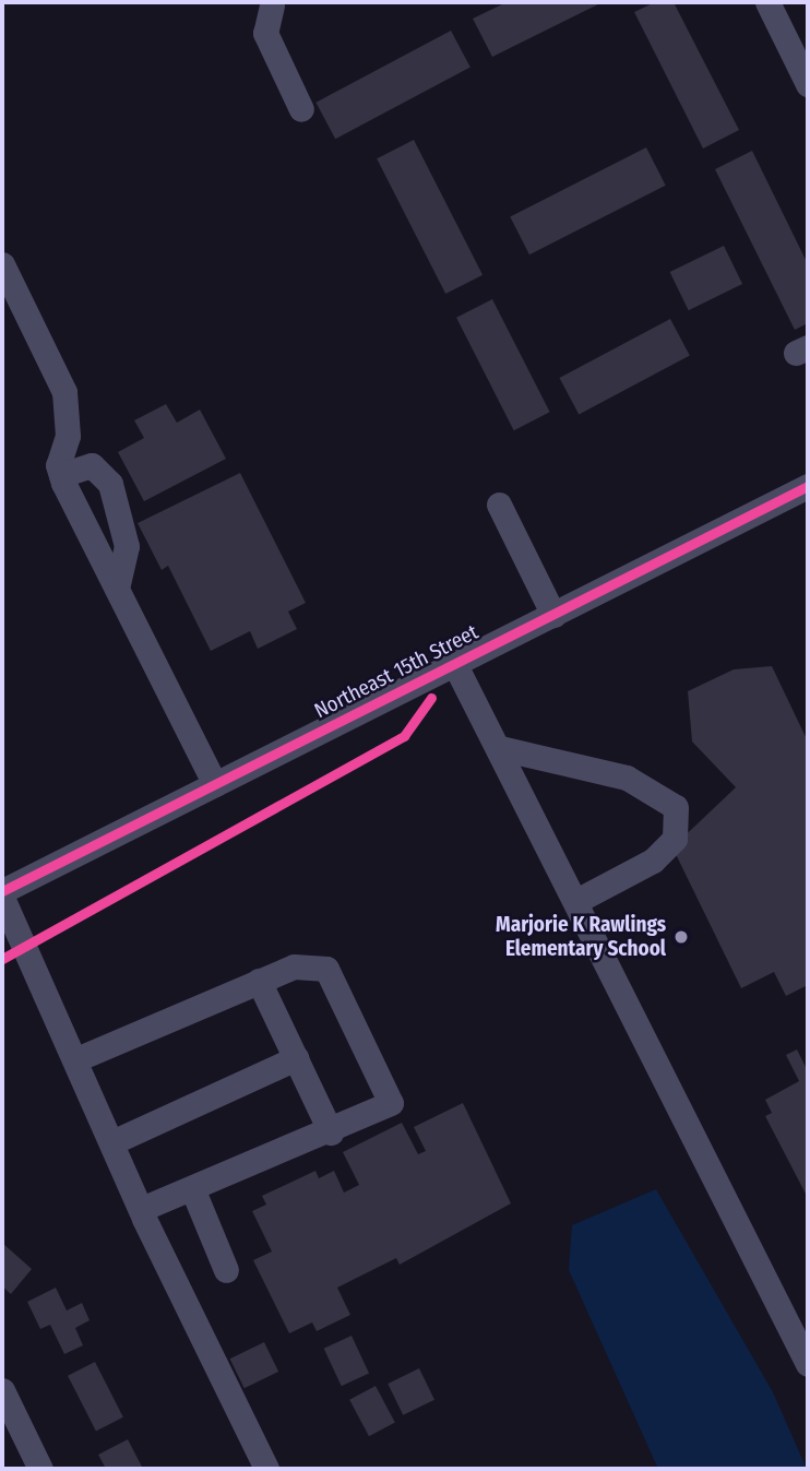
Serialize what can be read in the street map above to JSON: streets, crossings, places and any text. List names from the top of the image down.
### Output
{
  "streets": {
    "street": ["Northeast 15th Street"]
  },
  "places": ["Marjorie K Rawlings Elementary School"]
}
